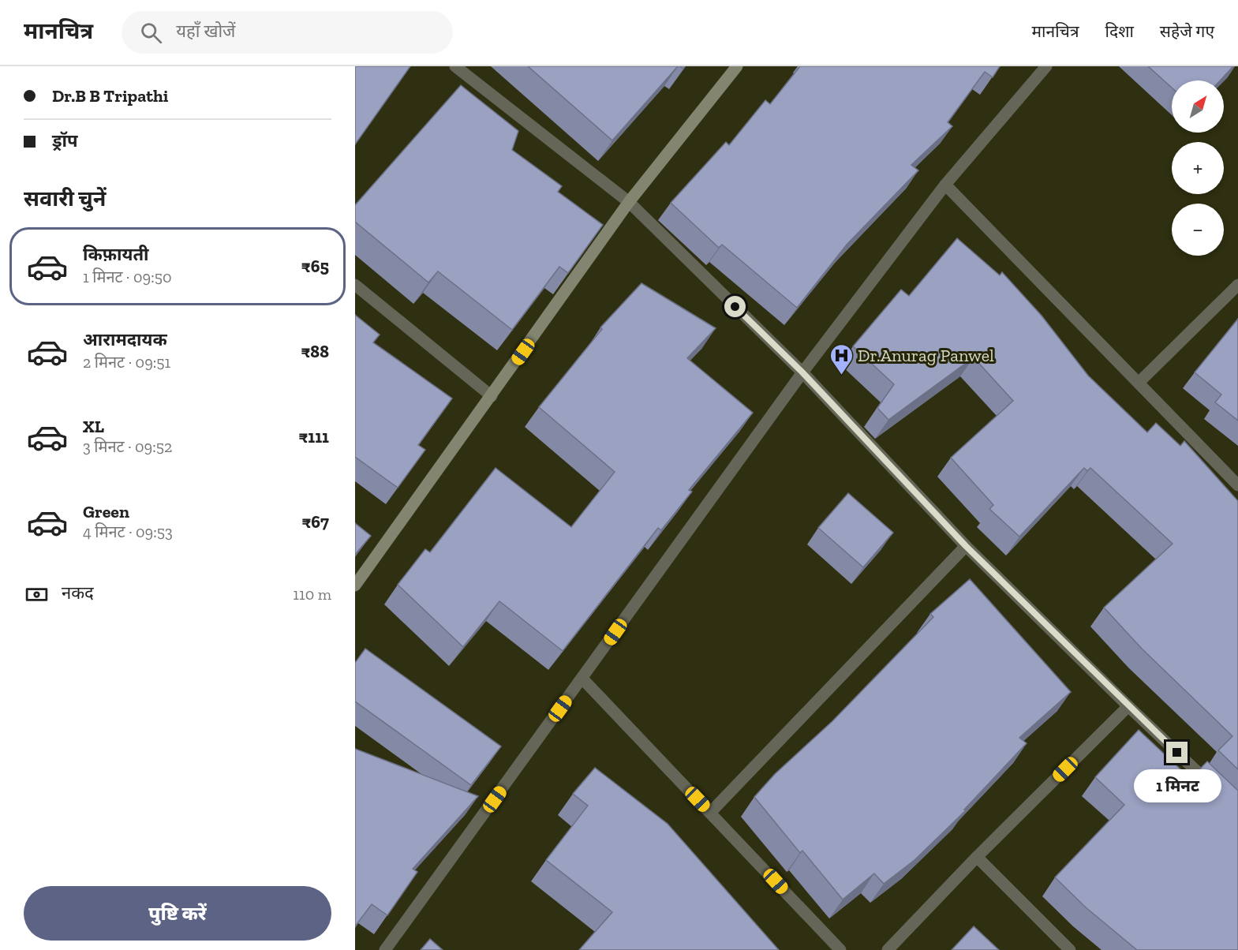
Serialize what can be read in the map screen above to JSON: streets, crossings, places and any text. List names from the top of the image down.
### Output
{
  "places": {
    "hospital": ["Dr.Anurag Panwel"]
  },
  "north": "top right",
  "page": {
    "header": "मानचित्र",
    "search": "यहाँ खोजें",
    "nav": ["मानचित्र", "दिशा", "सहेजे गए"],
    "banner": ["Dr.B B Tripathi", "ड्रॉप"],
    "map_buttons": ["+", "−"],
    "heading": "सवारी चुनें",
    "list": [
      {
        "name": "किफ़ायती",
        "note": "1 मिनट · 09:50",
        "value": "₹65"
      },
      {
        "name": "आरामदायक",
        "note": "2 मिनट · 09:51",
        "value": "₹88"
      },
      {
        "name": "XL",
        "note": "3 मिनट · 09:52",
        "value": "₹111"
      },
      {
        "name": "Green",
        "note": "4 मिनट · 09:53",
        "value": "₹67"
      }
    ],
    "pay": ["नकद", "110 m"],
    "bubble": "1 मिनट",
    "buttons": "पुष्टि करें"
  }
}
